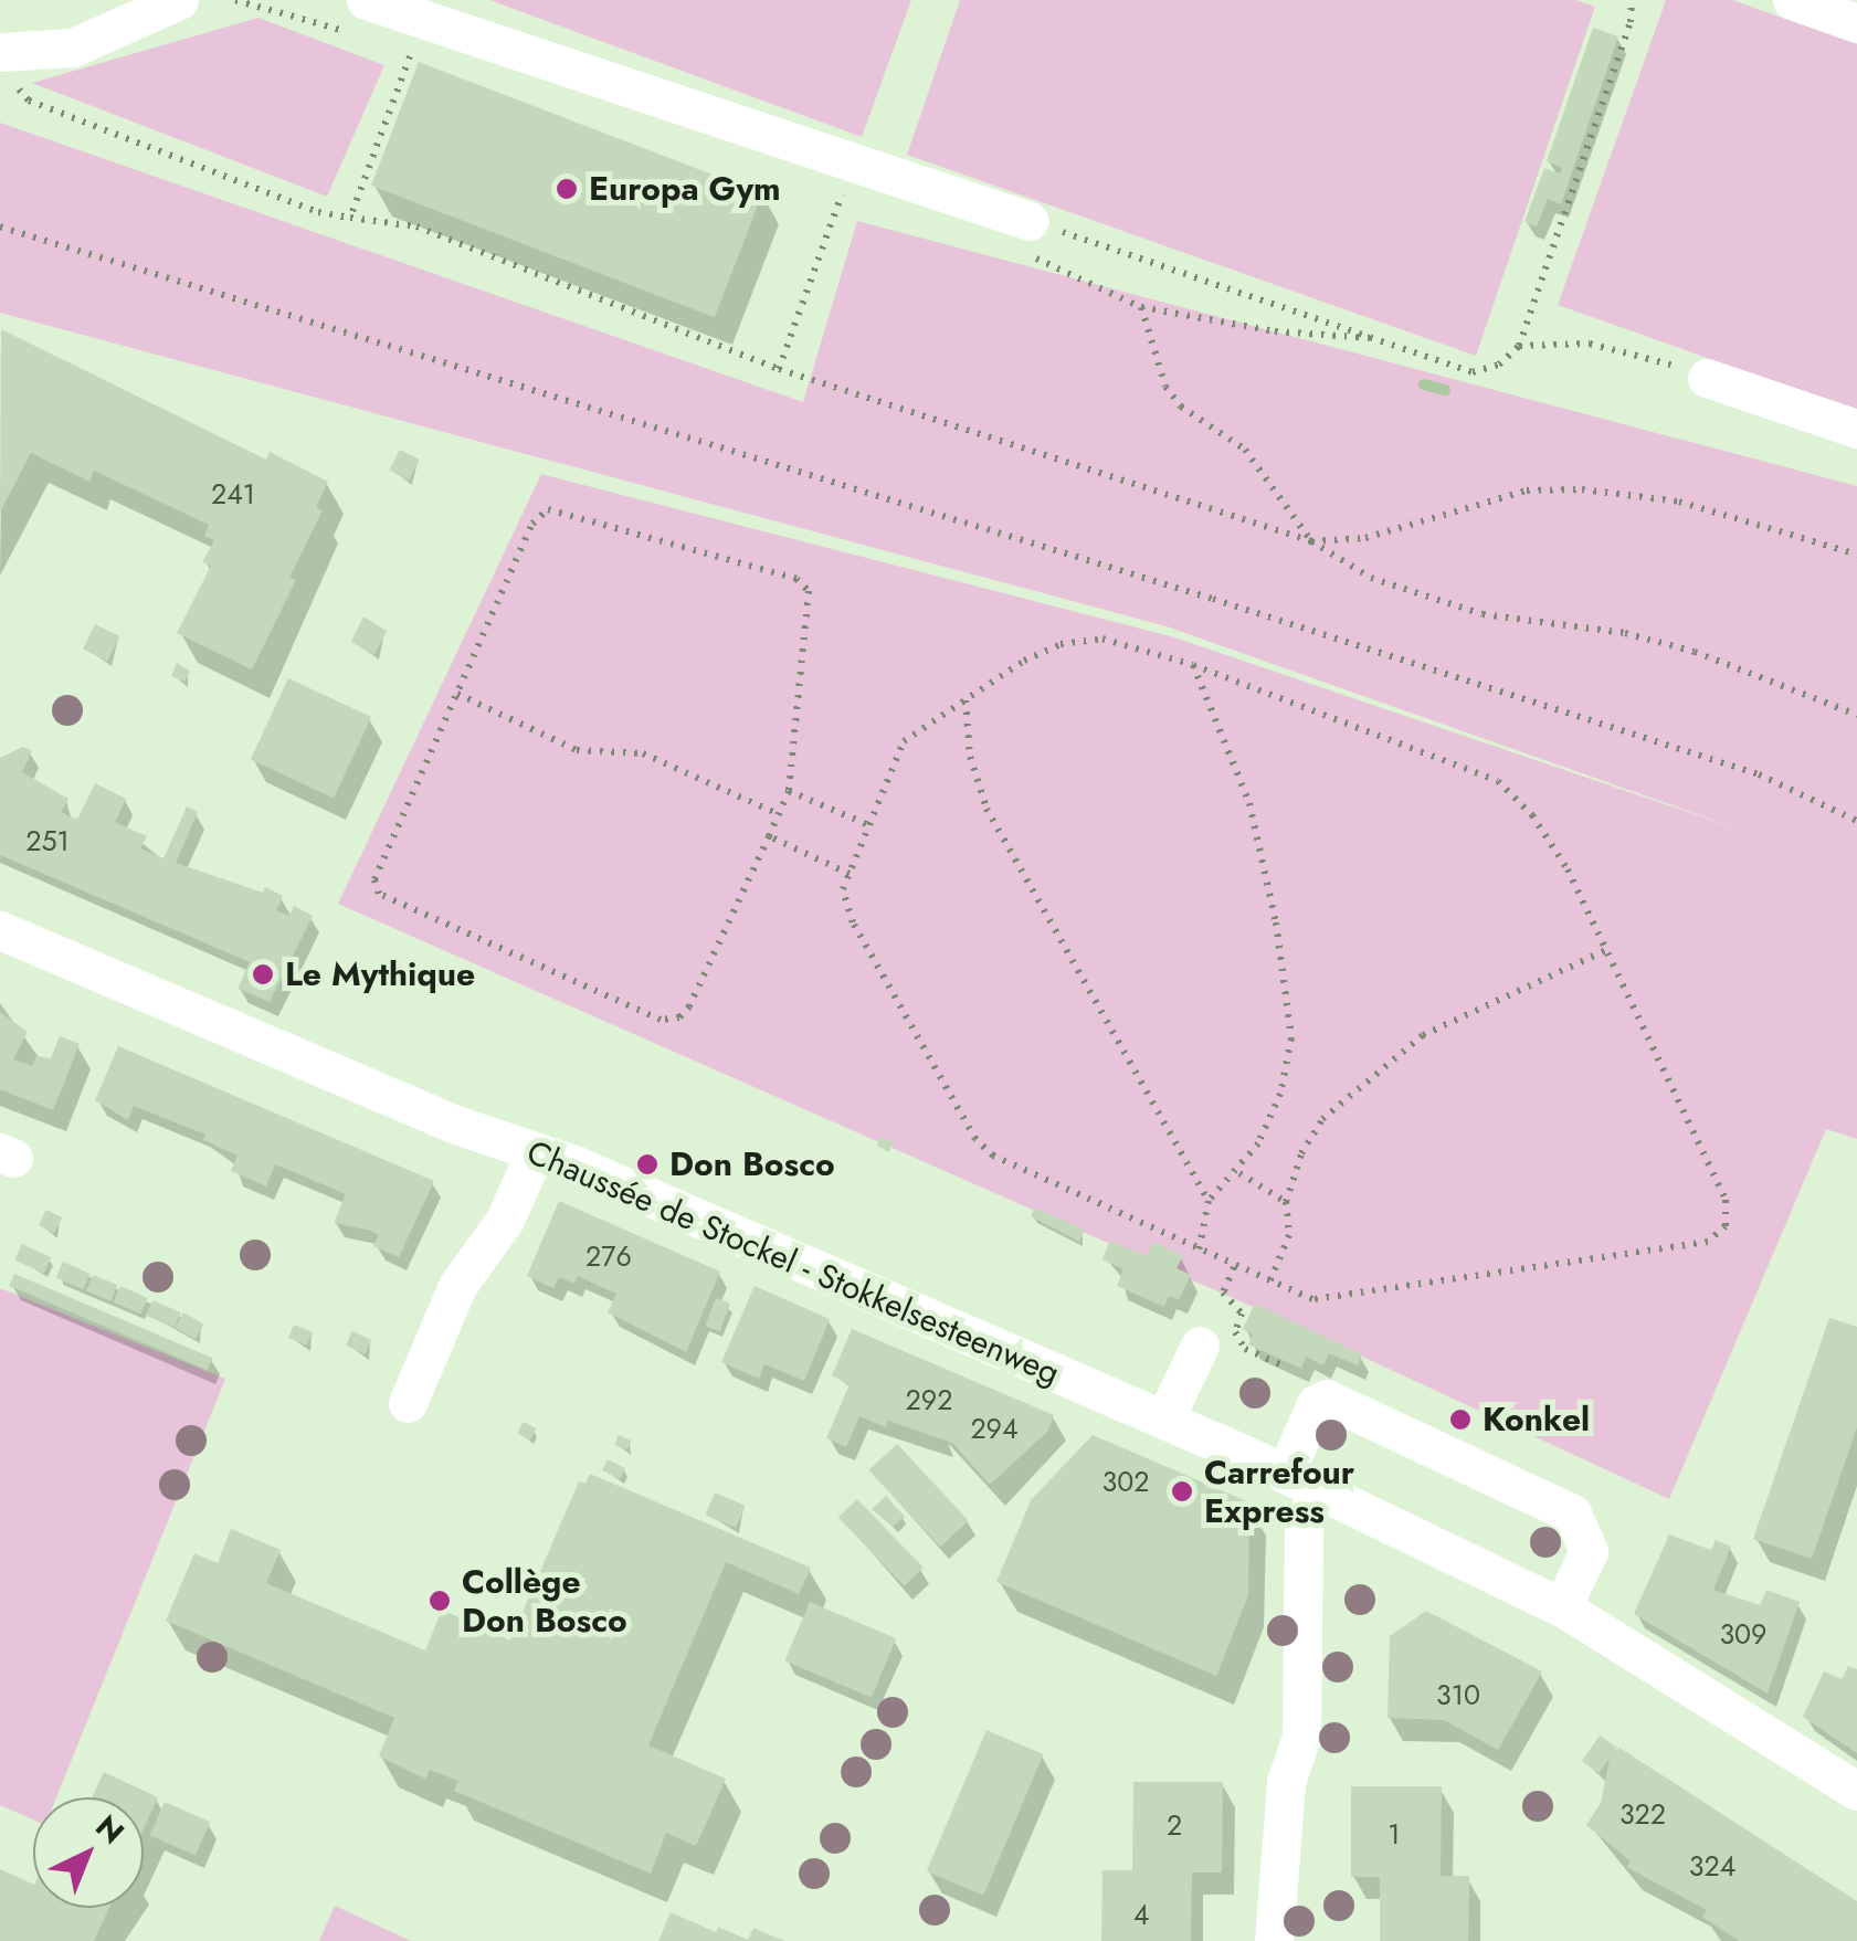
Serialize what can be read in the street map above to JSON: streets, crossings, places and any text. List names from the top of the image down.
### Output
{
  "streets": {
    "street": ["Chaussée de Stockel - Stokkelsesteenweg"]
  },
  "places": [
    "Europa Gym",
    "Le Mythique",
    "Don Bosco",
    "Konkel",
    "Carrefour Express",
    "Collège Don Bosco"
  ],
  "house_numbers": [
    "241",
    "251",
    "276",
    "292",
    "294",
    "302",
    "309",
    "310",
    "322",
    "2",
    "1",
    "324",
    "4"
  ],
  "north": "top right"
}
